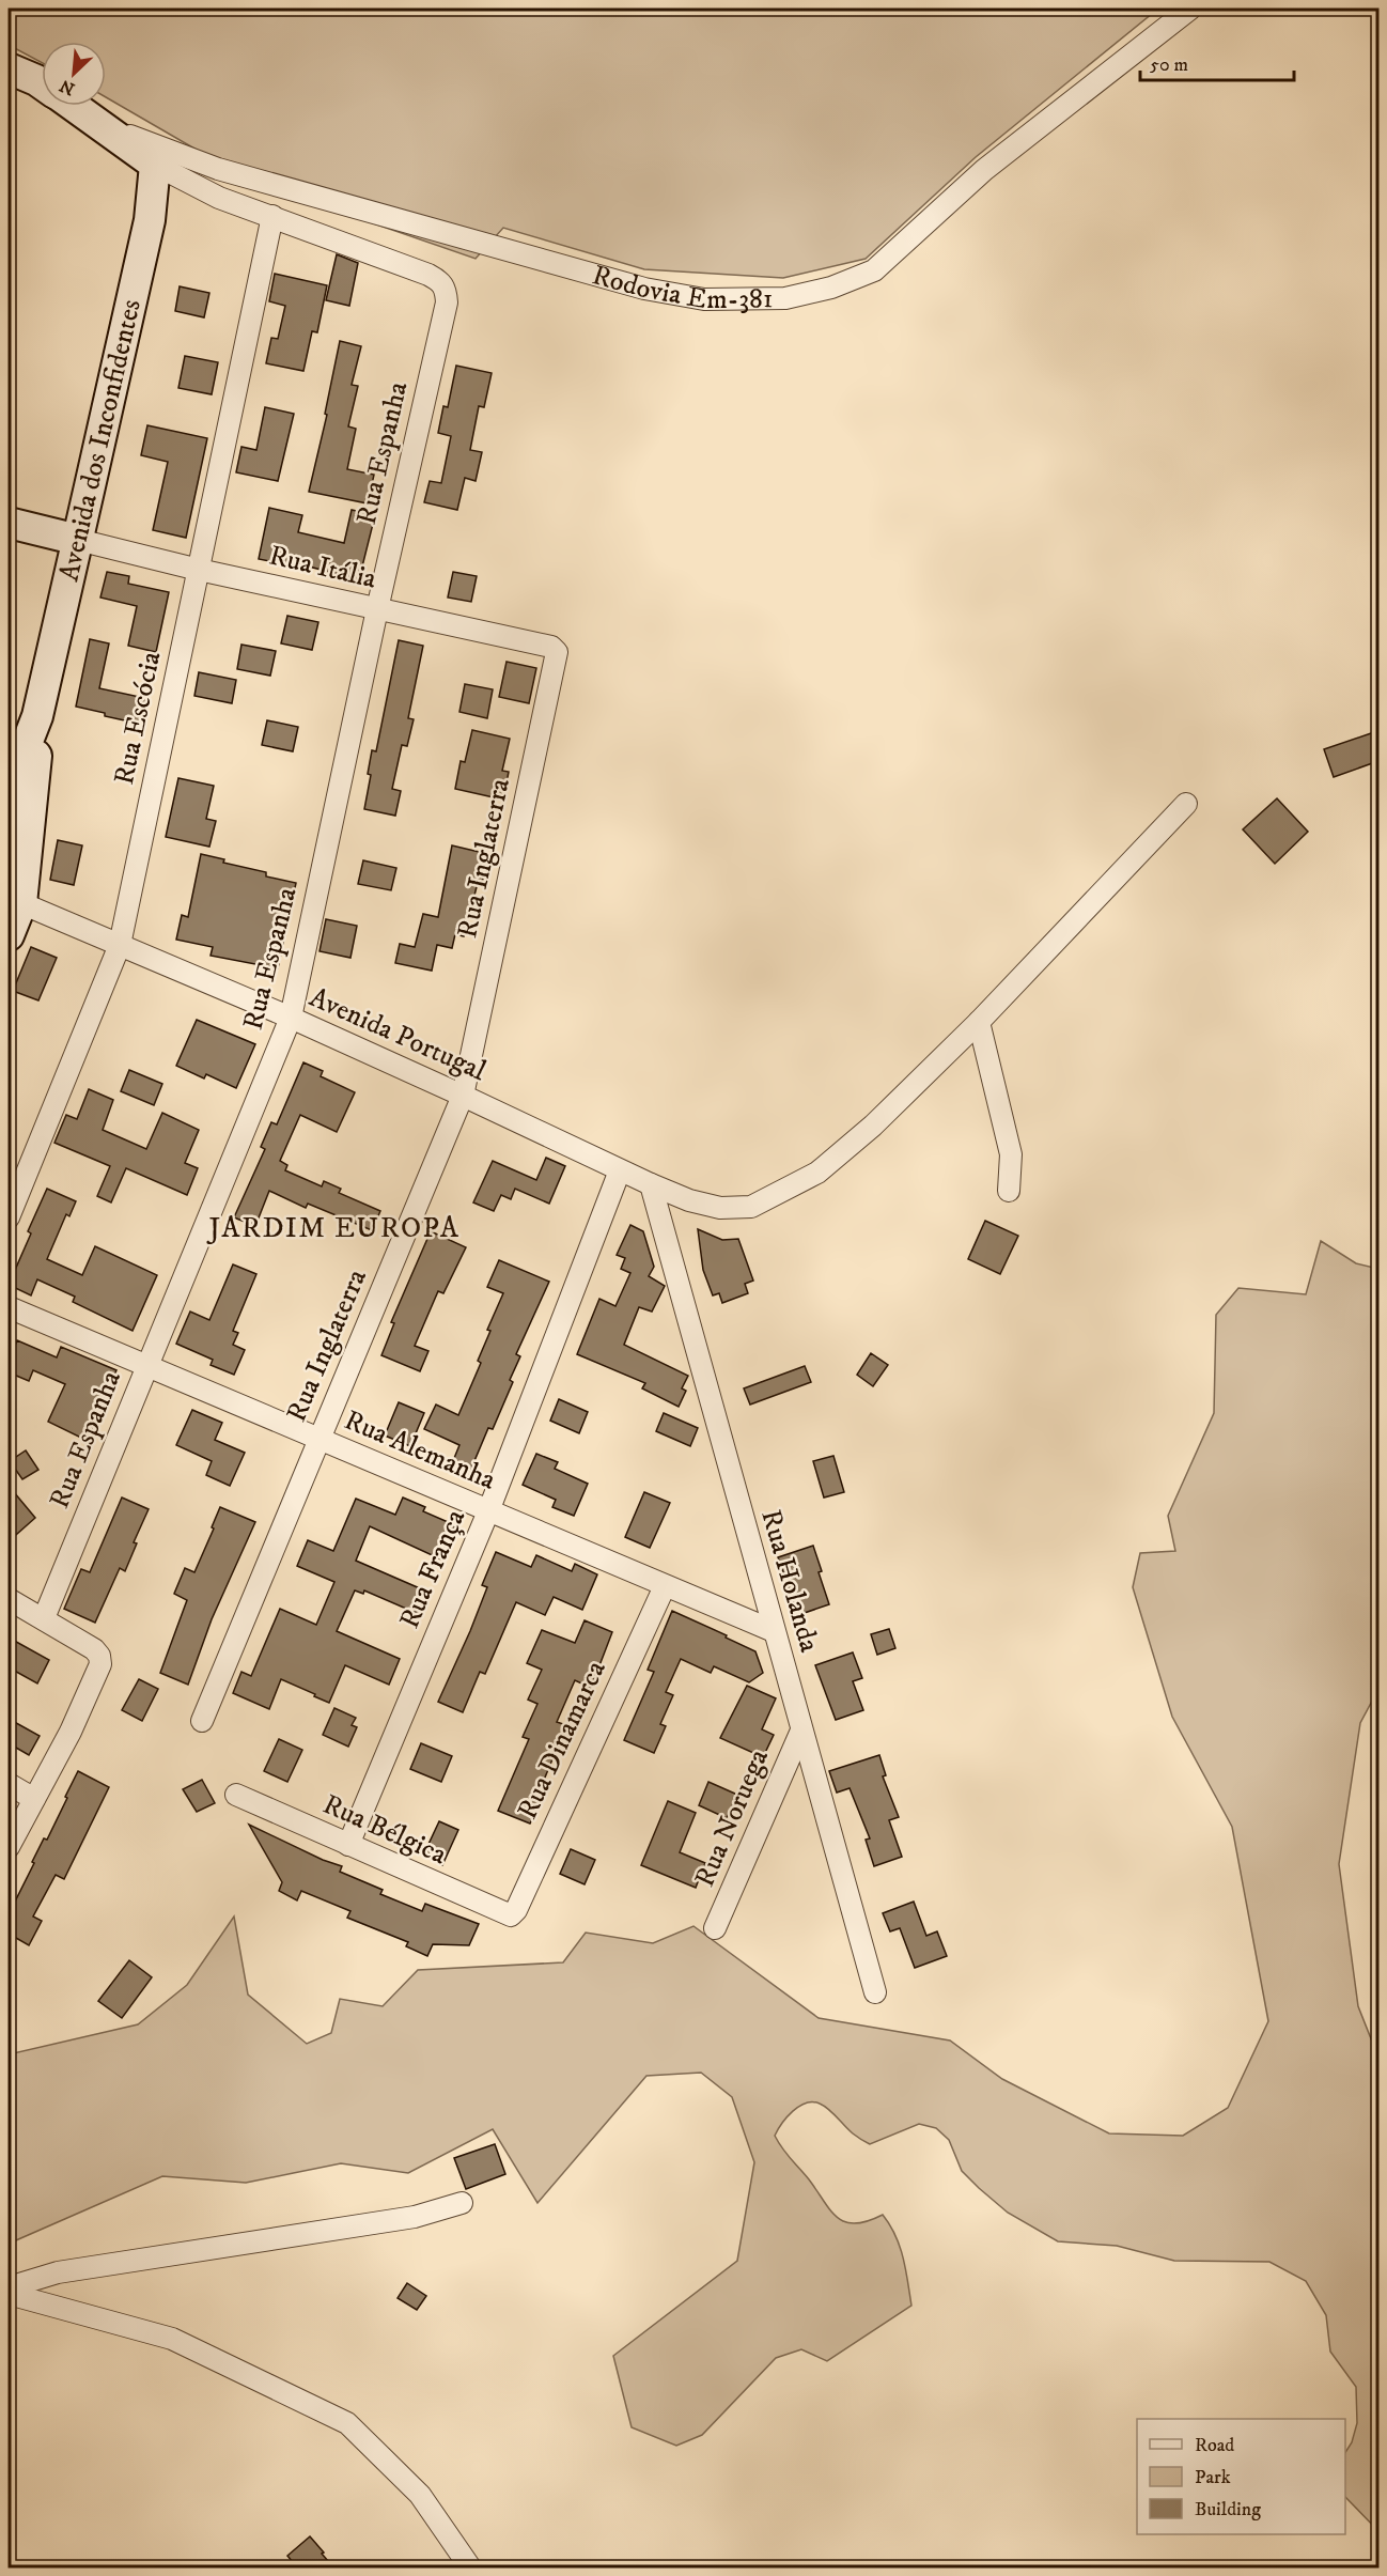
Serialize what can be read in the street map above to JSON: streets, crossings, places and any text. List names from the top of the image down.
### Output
{
  "streets": {
    "street": [
      "Rodovia Em-381",
      "Avenida dos Inconfidentes",
      "Rua Espanha",
      "Rua Itália",
      "Rua Escócia",
      "Rua Inglaterra",
      "Avenida Portugal",
      "Rua Alemanha",
      "Rua França",
      "Rua Holanda",
      "Rua Dinamarca",
      "Rua Noruega",
      "Rua Bélgica"
    ]
  },
  "crossings": [
    ["Rodovia Em-381", "Avenida dos Inconfidentes"],
    ["Avenida dos Inconfidentes", "Rua Itália"],
    ["Avenida dos Inconfidentes", "Avenida Portugal"],
    ["Rua Espanha", "Rua Itália"],
    ["Rua Espanha", "Rua Escócia"],
    ["Rua Espanha", "Avenida Portugal"],
    ["Rua Espanha", "Rua Alemanha"],
    ["Rua Itália", "Rua Escócia"],
    ["Rua Itália", "Rua Inglaterra"],
    ["Rua Escócia", "Avenida Portugal"],
    ["Rua Inglaterra", "Avenida Portugal"],
    ["Rua Inglaterra", "Rua Alemanha"],
    ["Avenida Portugal", "Rua França"],
    ["Avenida Portugal", "Rua Holanda"],
    ["Rua Alemanha", "Rua França"],
    ["Rua Alemanha", "Rua Holanda"],
    ["Rua Alemanha", "Rua Dinamarca"],
    ["Rua França", "Rua Bélgica"],
    ["Rua Holanda", "Rua Noruega"],
    ["Rua Dinamarca", "Rua Bélgica"]
  ],
  "districts": ["JARDIM EUROPA"],
  "legend": ["Road", "Park", "Building"],
  "scale_bar": "50 m",
  "north": "bottom left"
}
